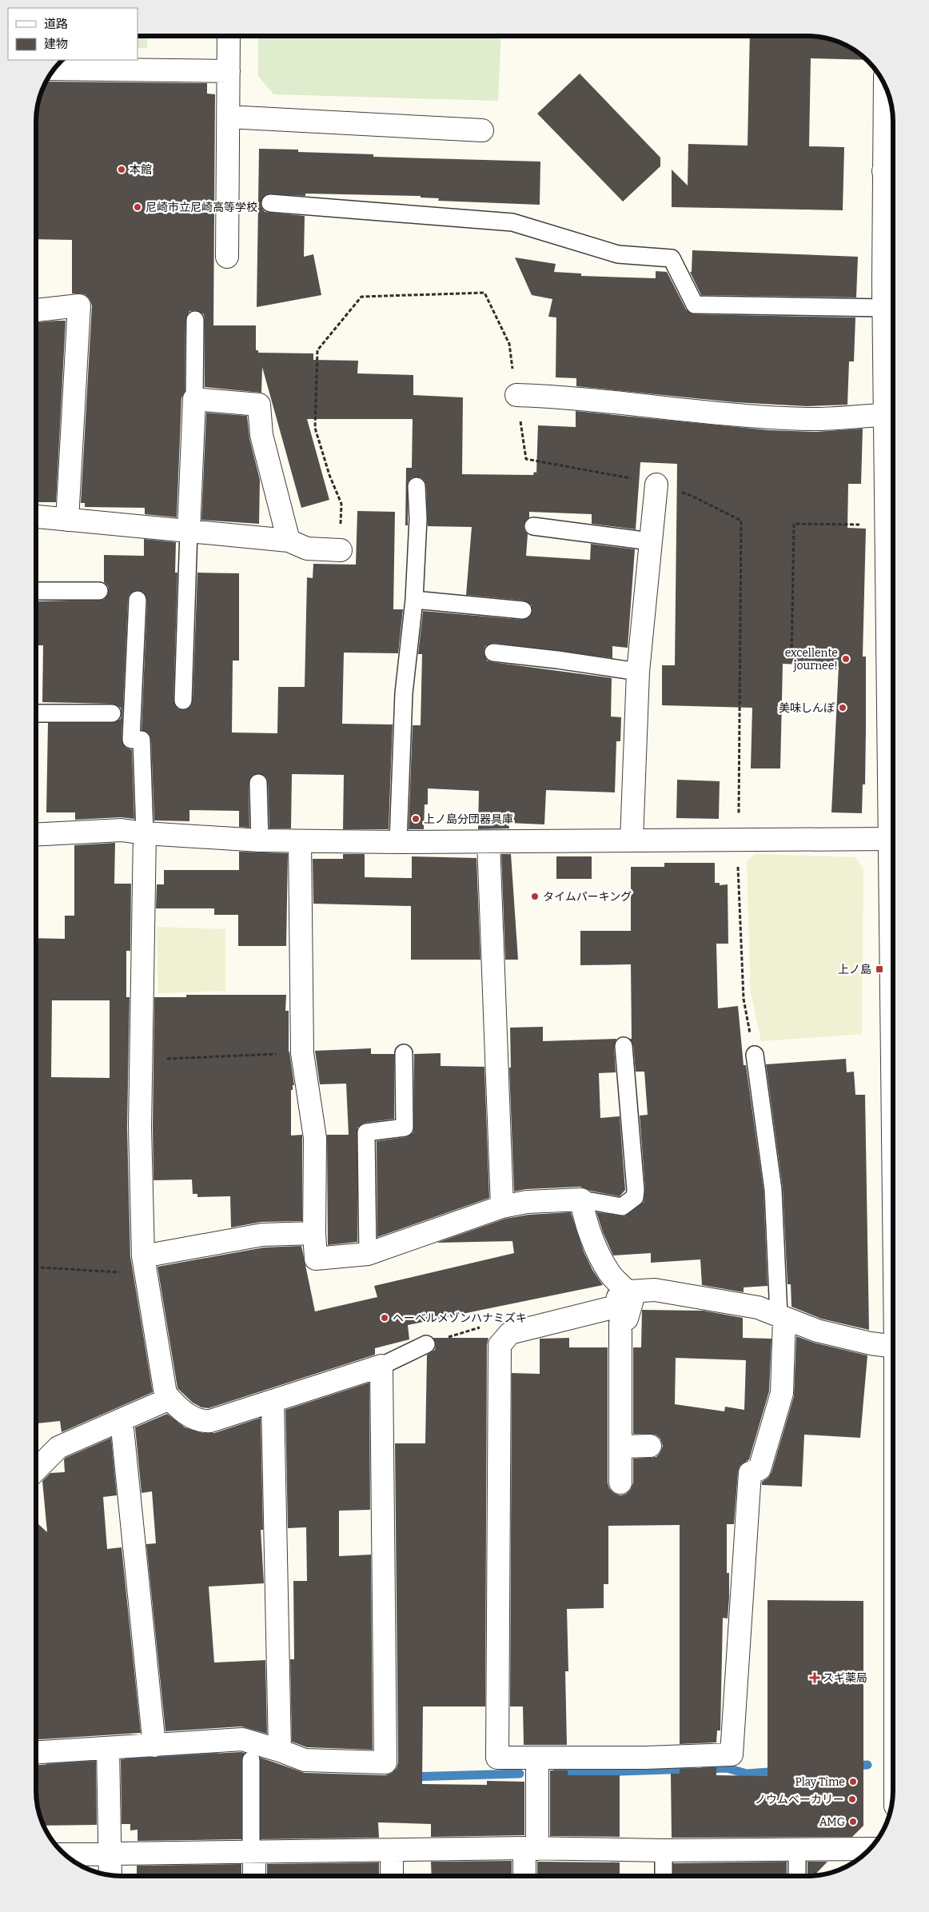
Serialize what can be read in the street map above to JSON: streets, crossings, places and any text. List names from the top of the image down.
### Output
{
  "places": {
    "other": [
      "本館",
      "尼崎市立尼崎高等学校",
      "excellente journee!",
      "美味しんぽ",
      "上ノ島分団器具庫",
      "タイムパーキング",
      "ヘーベルメゾンハナミズキ",
      "Play Time",
      "ノウムベーカリー",
      "AMG"
    ],
    "transit": ["上ノ島"],
    "health": ["スギ薬局"]
  },
  "legend": ["道路", "建物"]
}
